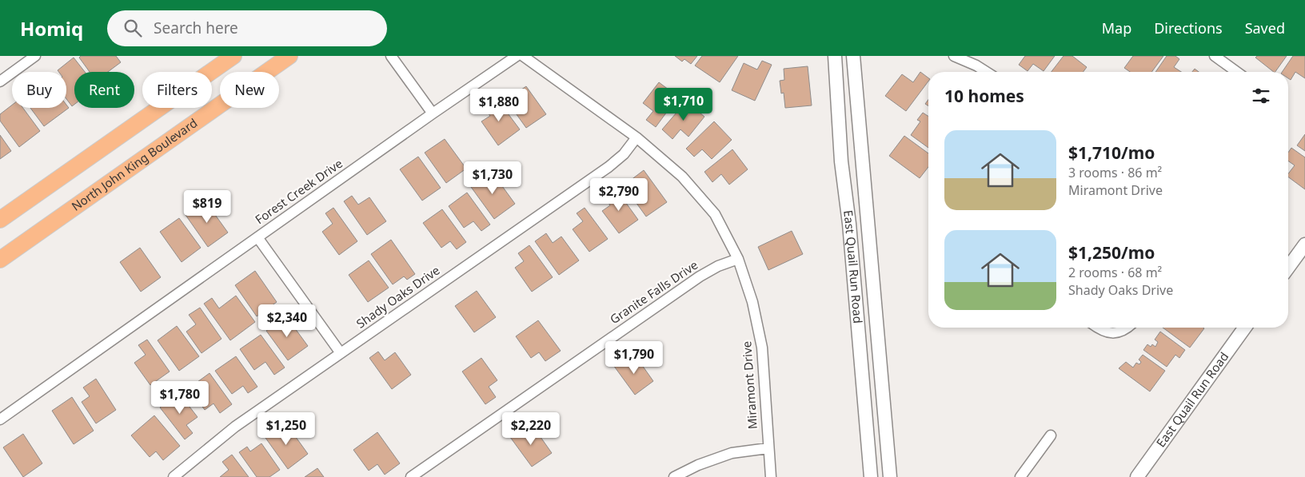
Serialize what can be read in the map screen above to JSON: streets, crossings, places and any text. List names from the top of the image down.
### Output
{
  "streets": {
    "main road": ["North John King Boulevard"],
    "street": [
      "Forest Creek Drive",
      "East Quail Run Road",
      "Granite Falls Drive",
      "Shady Oaks Drive",
      "Miramont Drive"
    ]
  },
  "crossings": [
    ["Granite Falls Drive", "Miramont Drive"],
    ["Shady Oaks Drive", "Miramont Drive"]
  ],
  "page": {
    "header": "Homiq",
    "search": "Search here",
    "nav": ["Map", "Directions", "Saved"],
    "chip": [
      "Buy",
      "Rent",
      "Filters",
      "New"
    ],
    "heading": "10 homes",
    "price": [
      "$1,710",
      "$1,880",
      "$1,730",
      "$2,790",
      "$819",
      "$2,340",
      "$1,790",
      "$1,780",
      "$1,250",
      "$2,220"
    ],
    "list": [
      {
        "name": "$1,710/mo",
        "note": "3 rooms · 86 m² · Miramont Drive"
      },
      {
        "name": "$1,250/mo",
        "note": "2 rooms · 68 m² · Shady Oaks Drive"
      }
    ]
  }
}
